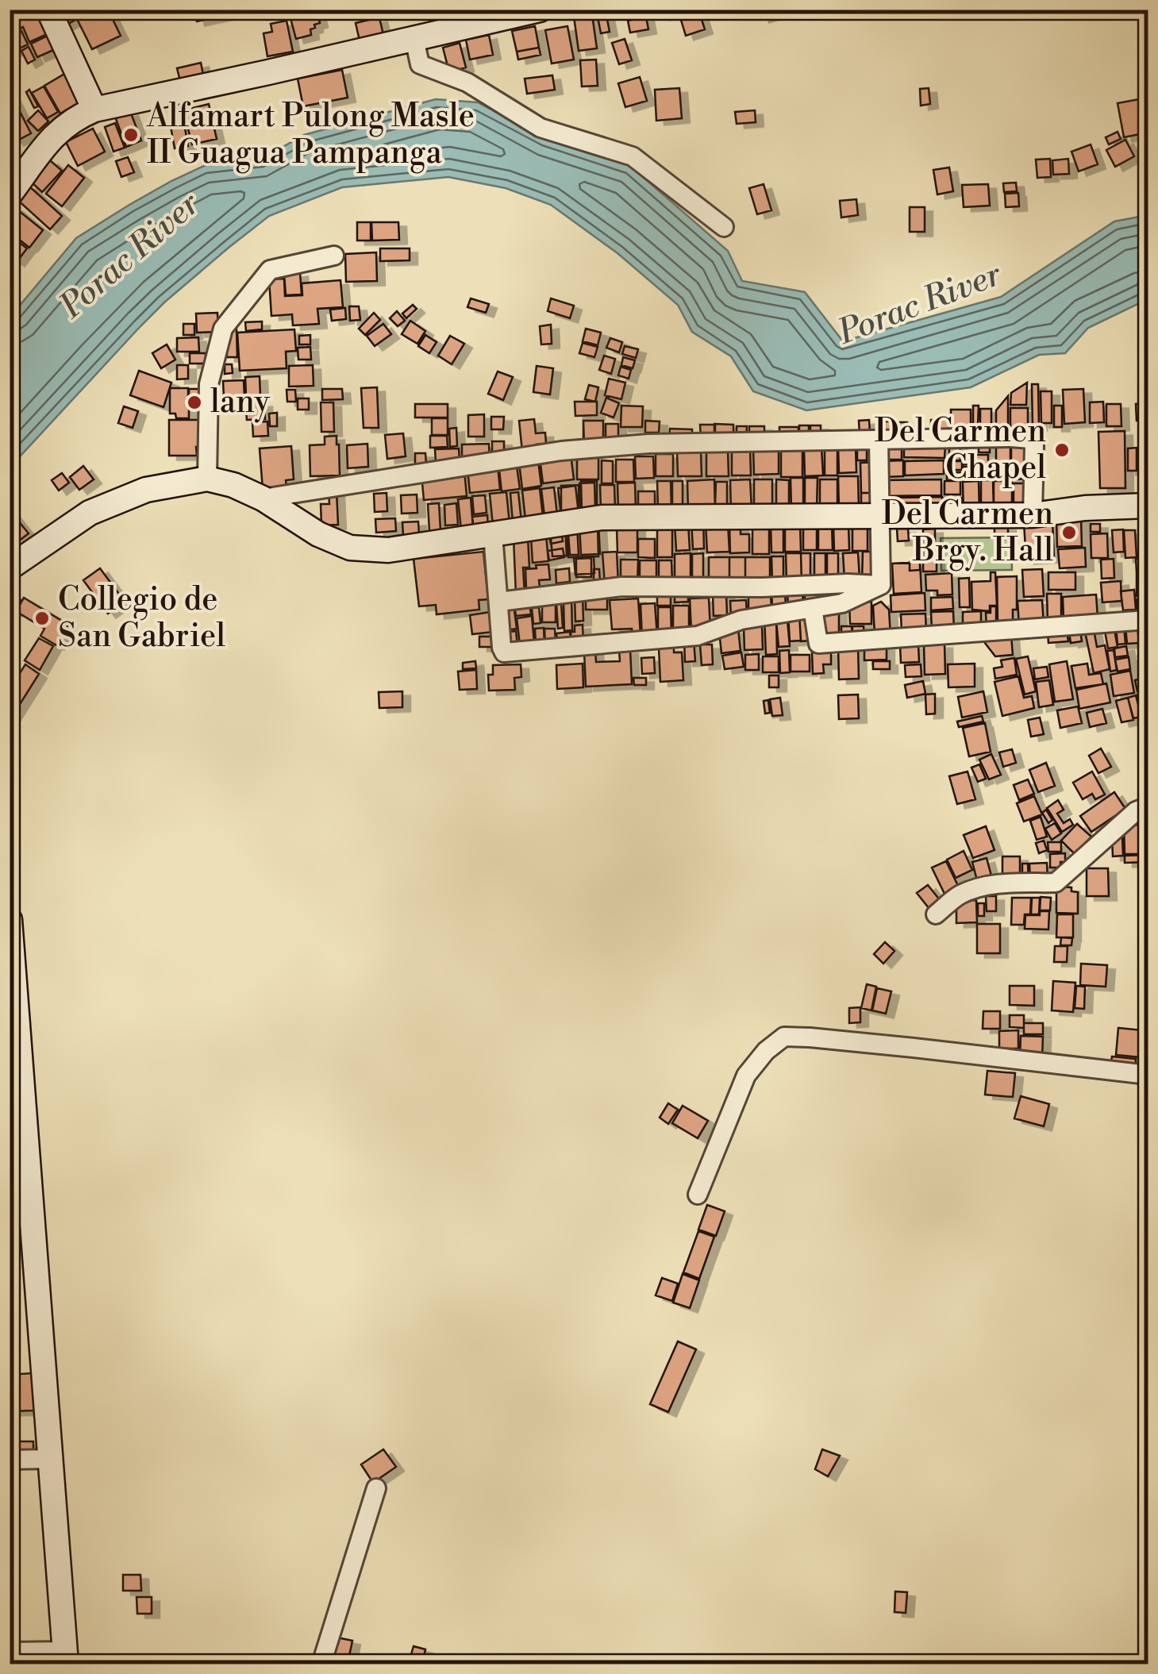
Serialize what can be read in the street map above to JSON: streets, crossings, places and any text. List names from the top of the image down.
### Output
{
  "water": ["Porac River"],
  "places": [
    "Alfamart Pulong Masle II Guagua Pampanga",
    "lany",
    "Del Carmen Chapel",
    "Del Carmen Brgy. Hall",
    "Collegio de San Gabriel"
  ]
}
